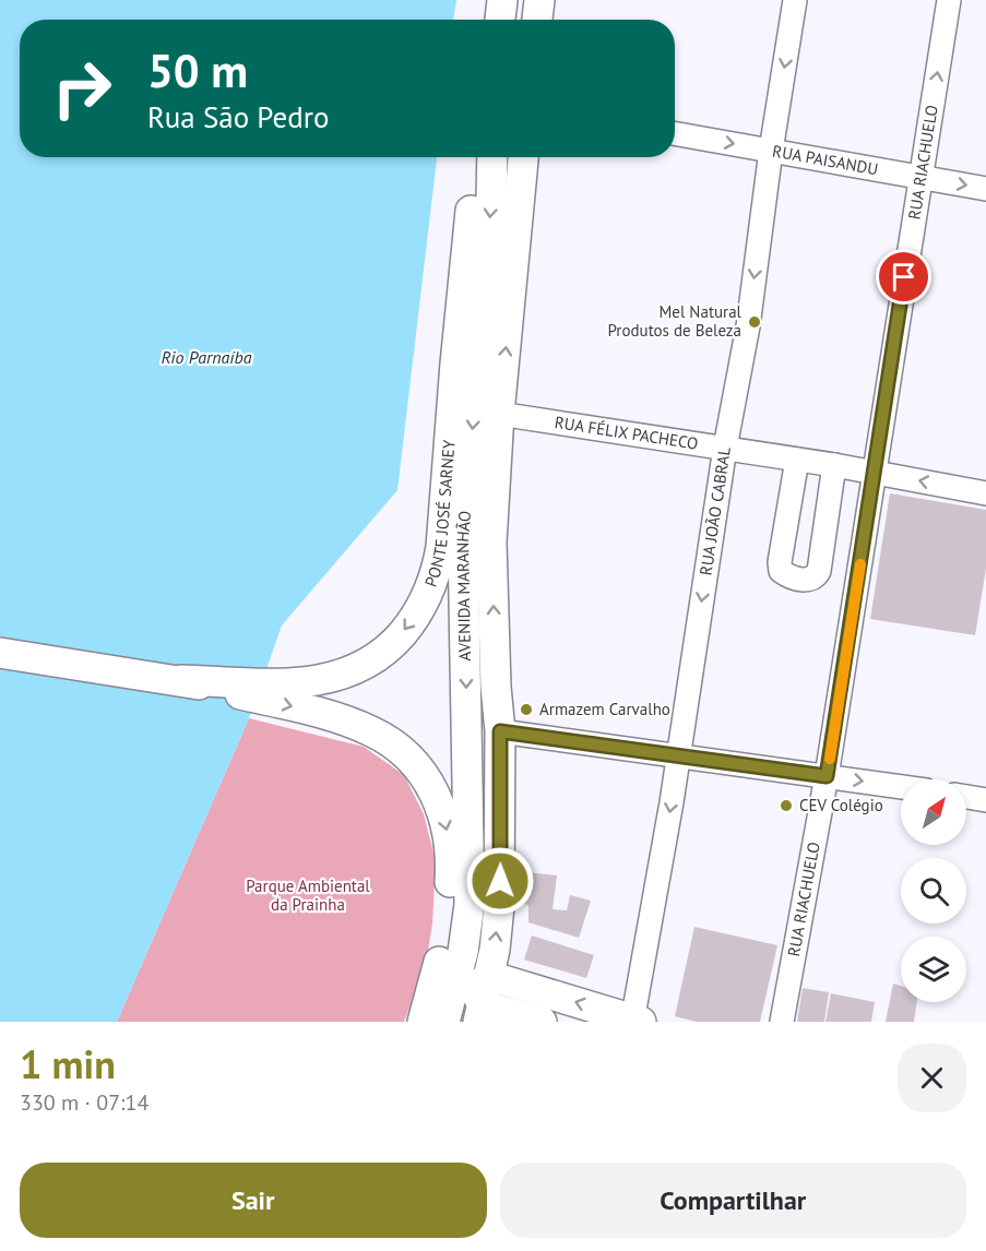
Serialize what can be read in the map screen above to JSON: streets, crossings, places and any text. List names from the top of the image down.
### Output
{
  "streets": {
    "main road": ["PONTE JOSÉ SARNEY", "AVENIDA MARANHÃO"],
    "street": [
      "RUA PAISANDU",
      "RUA RIACHUELO",
      "RUA FÉLIX PACHECO",
      "RUA JOÃO CABRAL"
    ]
  },
  "crossings": [
    ["RUA PAISANDU", "RUA RIACHUELO"],
    ["RUA PAISANDU", "RUA JOÃO CABRAL"],
    ["RUA RIACHUELO", "RUA FÉLIX PACHECO"],
    ["RUA FÉLIX PACHECO", "RUA JOÃO CABRAL"],
    ["RUA FÉLIX PACHECO", "AVENIDA MARANHÃO"],
    ["PONTE JOSÉ SARNEY", "AVENIDA MARANHÃO"]
  ],
  "one_way": ["RUA PAISANDU", "RUA JOÃO CABRAL"],
  "water": ["Rio Parnaíba"],
  "parks": ["Parque Ambiental da Prainha"],
  "places": ["Mel Natural Produtos de Beleza", "Armazem Carvalho", "CEV Colégio"],
  "north": "top right",
  "page": {
    "turn": ["50 m", "Rua São Pedro"],
    "heading": ["1 min", "330 m · 07:14"],
    "buttons": ["Sair", "Compartilhar"]
  }
}
